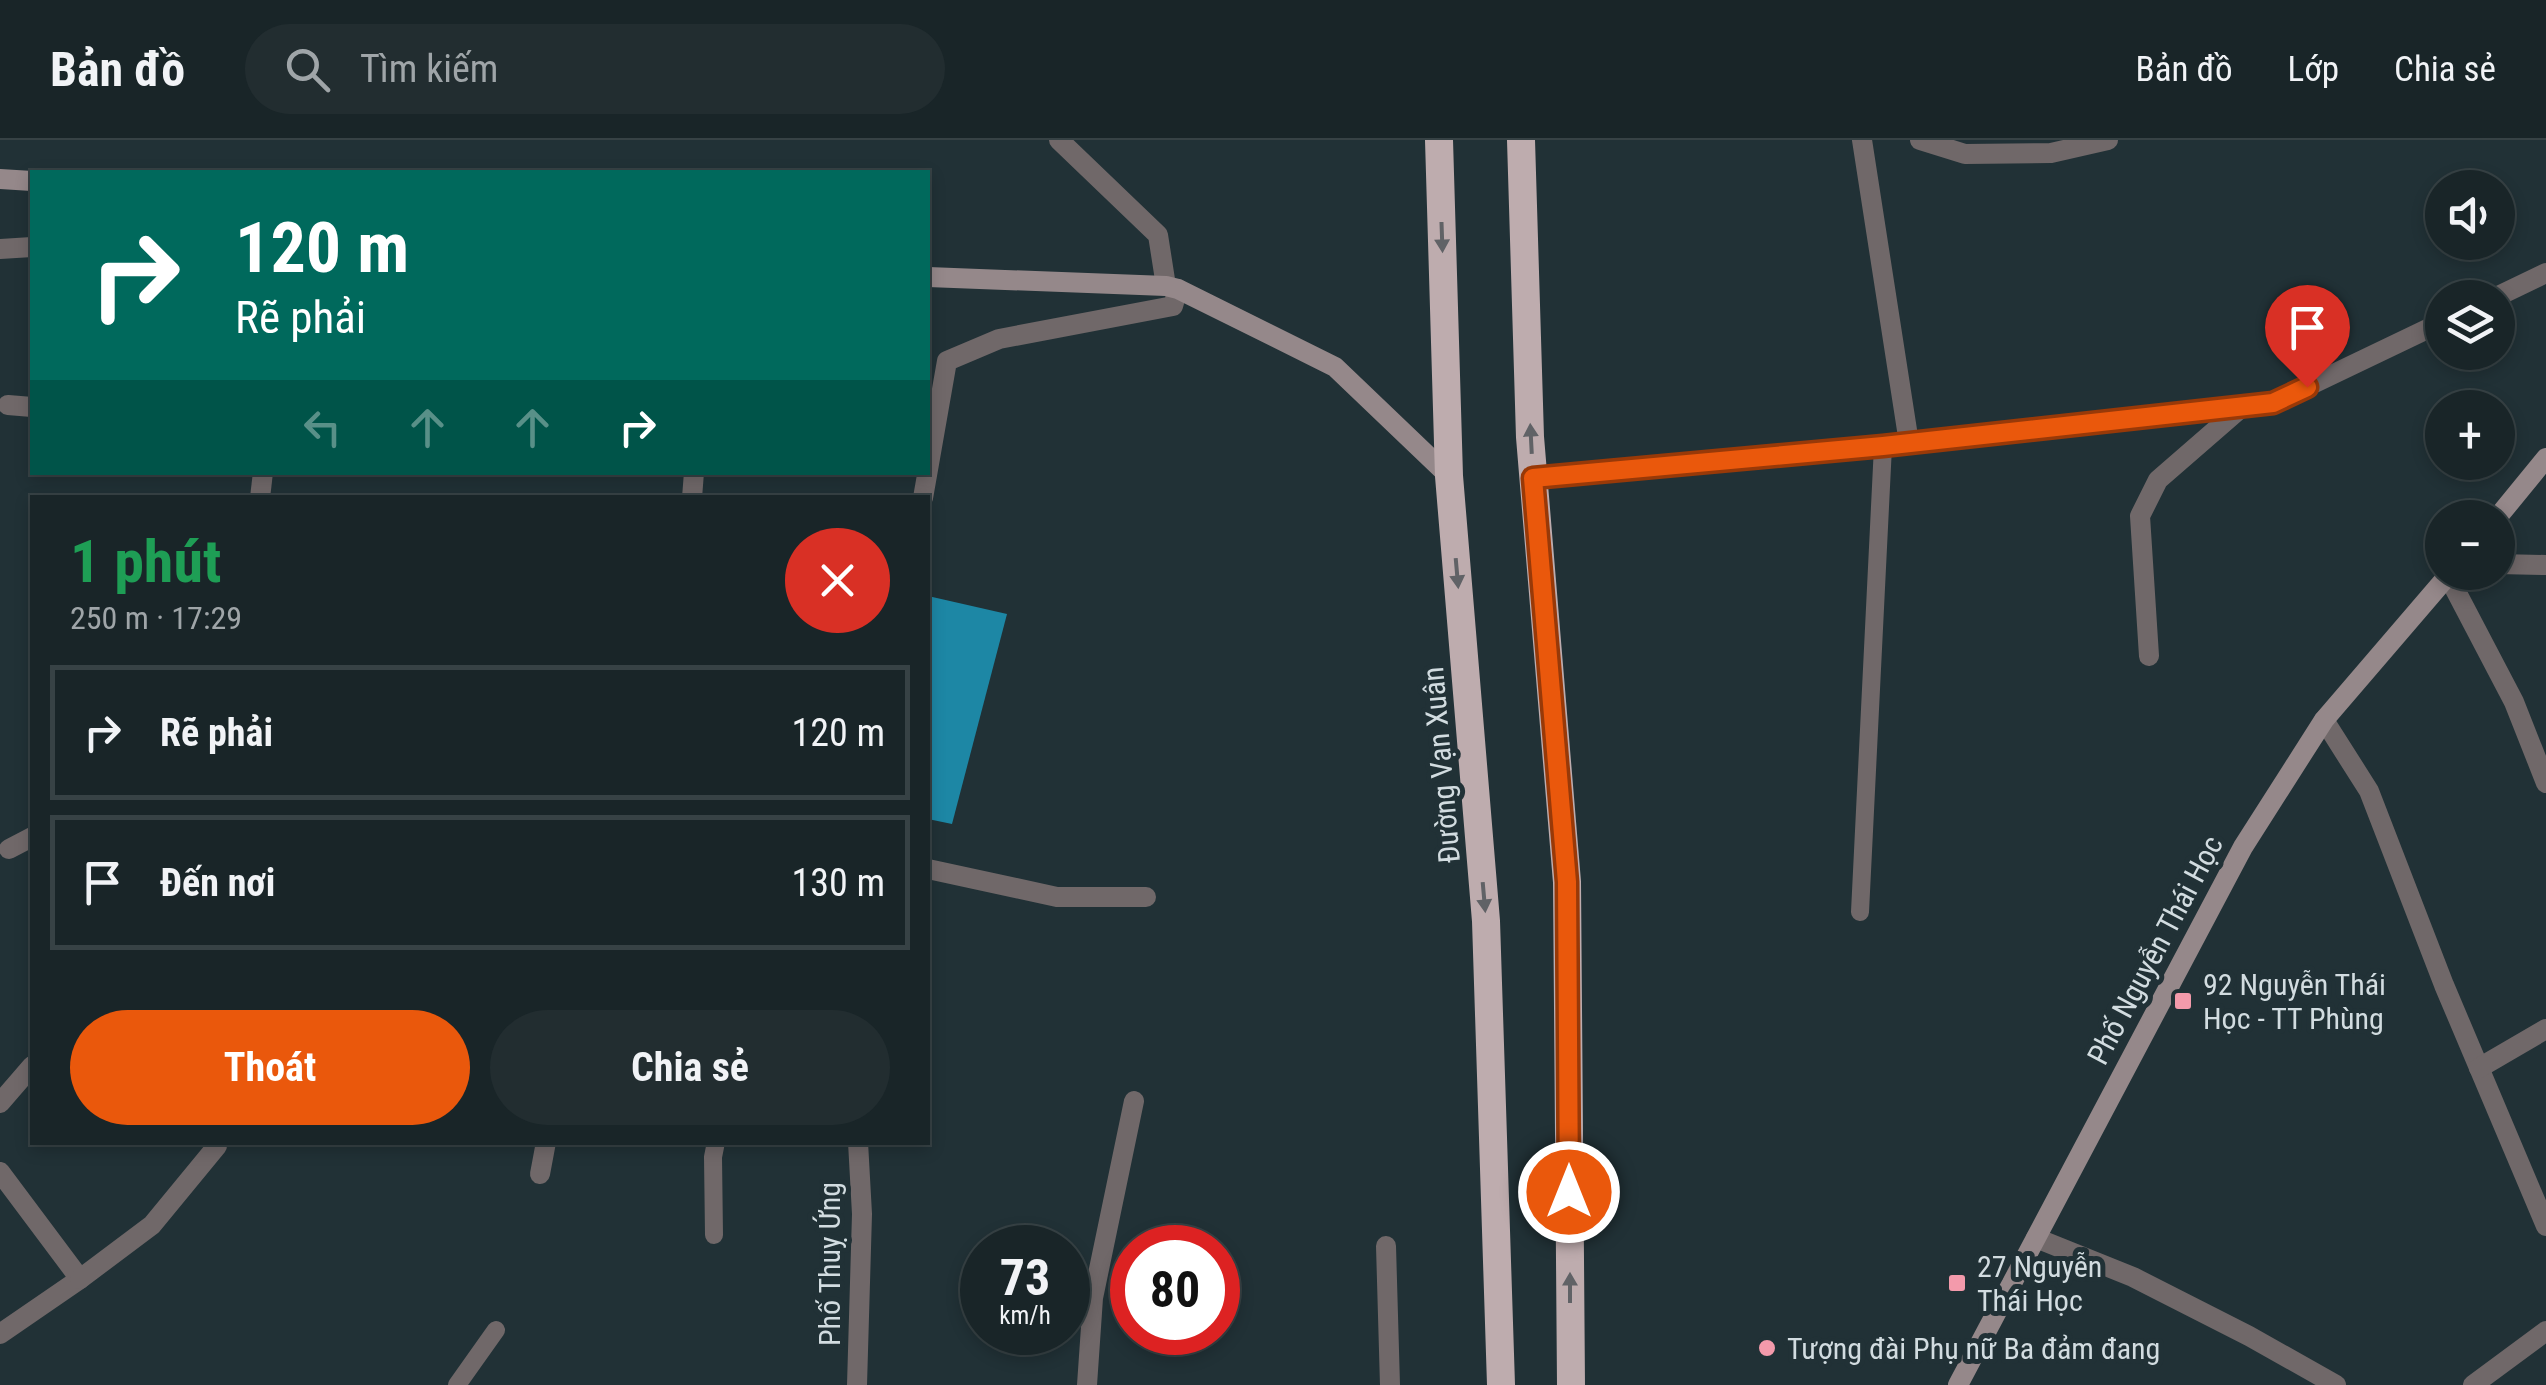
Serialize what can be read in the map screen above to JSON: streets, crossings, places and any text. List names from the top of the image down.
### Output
{
  "streets": {
    "highway": ["Đường Vạn Xuân"],
    "main road": ["Phố Nguyễn Thái Học"],
    "street": ["Phố Thuỵ Ứng"]
  },
  "places": {
    "transit": ["92 Nguyễn Thái Học - TT Phùng", "27 Nguyễn Thái Học"],
    "other": ["Tượng đài Phụ nữ Ba đảm đang"]
  },
  "page": {
    "header": "Bản đồ",
    "search": "Tìm kiếm",
    "nav": ["Bản đồ", "Lớp", "Chia sẻ"],
    "map_buttons": ["+", "−"],
    "turn": ["120 m", "Rẽ phải"],
    "heading": ["1 phút", "250 m · 17:29"],
    "list": [
      {
        "name": "Rẽ phải",
        "value": "120 m"
      },
      {
        "name": "Đến nơi",
        "value": "130 m"
      }
    ],
    "buttons": ["Thoát", "Chia sẻ"],
    "speed": "73 km/h",
    "limit": "80"
  }
}
